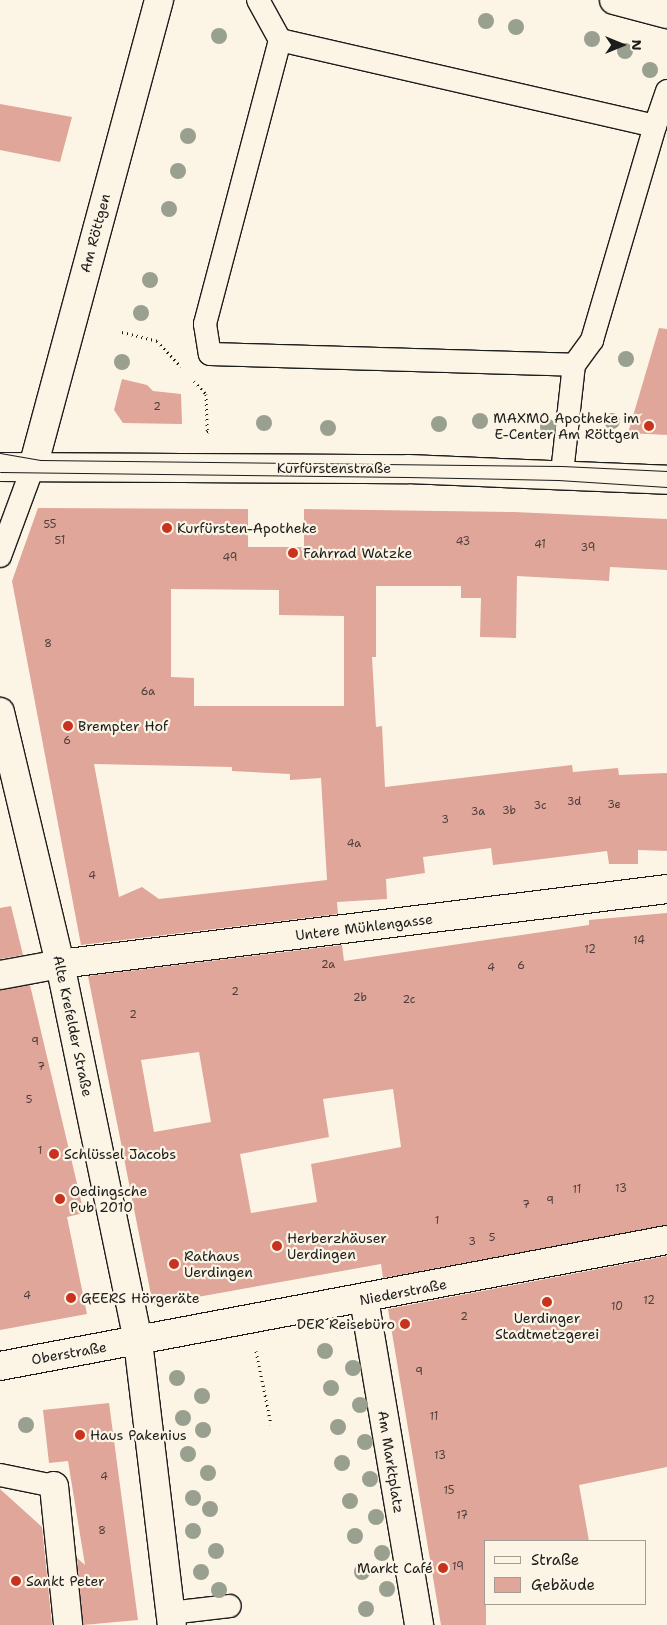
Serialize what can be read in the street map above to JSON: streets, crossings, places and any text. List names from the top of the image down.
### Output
{
  "streets": {
    "street": [
      "Am Röttgen",
      "Kurfürstenstraße",
      "Untere Mühlengasse",
      "Alte Krefelder Straße",
      "Niederstraße",
      "Oberstraße",
      "Am Marktplatz"
    ]
  },
  "crossings": [
    ["Am Röttgen", "Kurfürstenstraße"],
    ["Untere Mühlengasse", "Alte Krefelder Straße"],
    ["Alte Krefelder Straße", "Niederstraße"],
    ["Alte Krefelder Straße", "Oberstraße"],
    ["Niederstraße", "Oberstraße"],
    ["Niederstraße", "Am Marktplatz"]
  ],
  "places": [
    "MAXMO Apotheke im E-Center Am Röttgen",
    "Kurfürsten-Apotheke",
    "Fahrrad Watzke",
    "Brempter Hof",
    "Schlüssel Jacobs",
    "Oedingsche Pub 2010",
    "Herberzhäuser Uerdingen",
    "Rathaus Uerdingen",
    "GEERS Hörgeräte",
    "Uerdinger Stadtmetzgerei",
    "DER Reisebüro",
    "Haus Pakenius",
    "Markt Café",
    "Sankt Peter"
  ],
  "house_numbers": [
    "2",
    "55",
    "51",
    "43",
    "41",
    "39",
    "49",
    "8",
    "6a",
    "6",
    "3d",
    "3e",
    "3c",
    "3b",
    "3a",
    "3",
    "4a",
    "4",
    "14",
    "12",
    "2a",
    "6",
    "4",
    "2",
    "2b",
    "2c",
    "2",
    "9",
    "7",
    "5",
    "1",
    "13",
    "11",
    "9",
    "7",
    "1",
    "5",
    "3",
    "4",
    "12",
    "10",
    "2",
    "9",
    "11",
    "13",
    "4",
    "15",
    "17",
    "8",
    "19"
  ],
  "legend": ["Straße", "Gebäude"],
  "north": "right"
}
